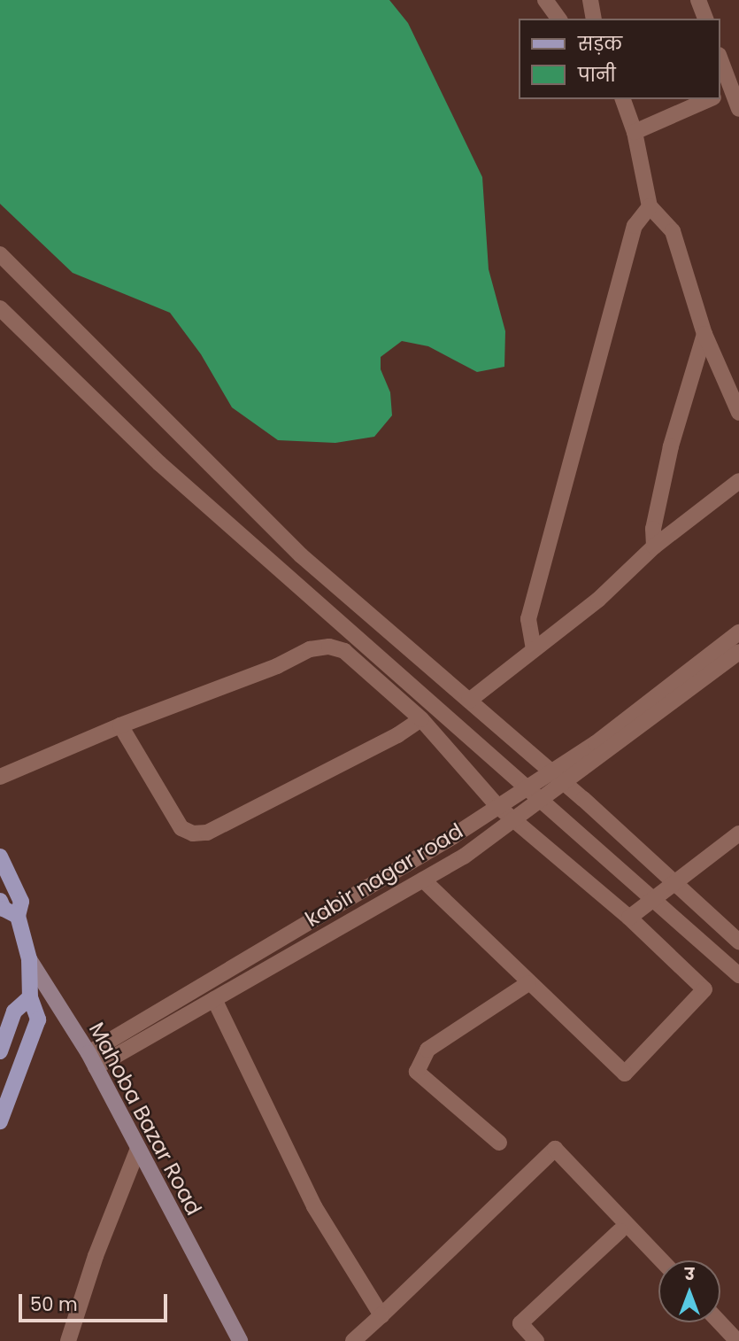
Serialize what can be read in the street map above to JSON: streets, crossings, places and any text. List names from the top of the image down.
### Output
{
  "streets": {
    "main road": ["Mahoba Bazar Road"],
    "street": ["kabir nagar road"]
  },
  "crossings": [
    ["kabir nagar road", "Mahoba Bazar Road"]
  ],
  "legend": ["सड़क", "पानी"],
  "scale_bar": "50 m",
  "north": "top"
}
